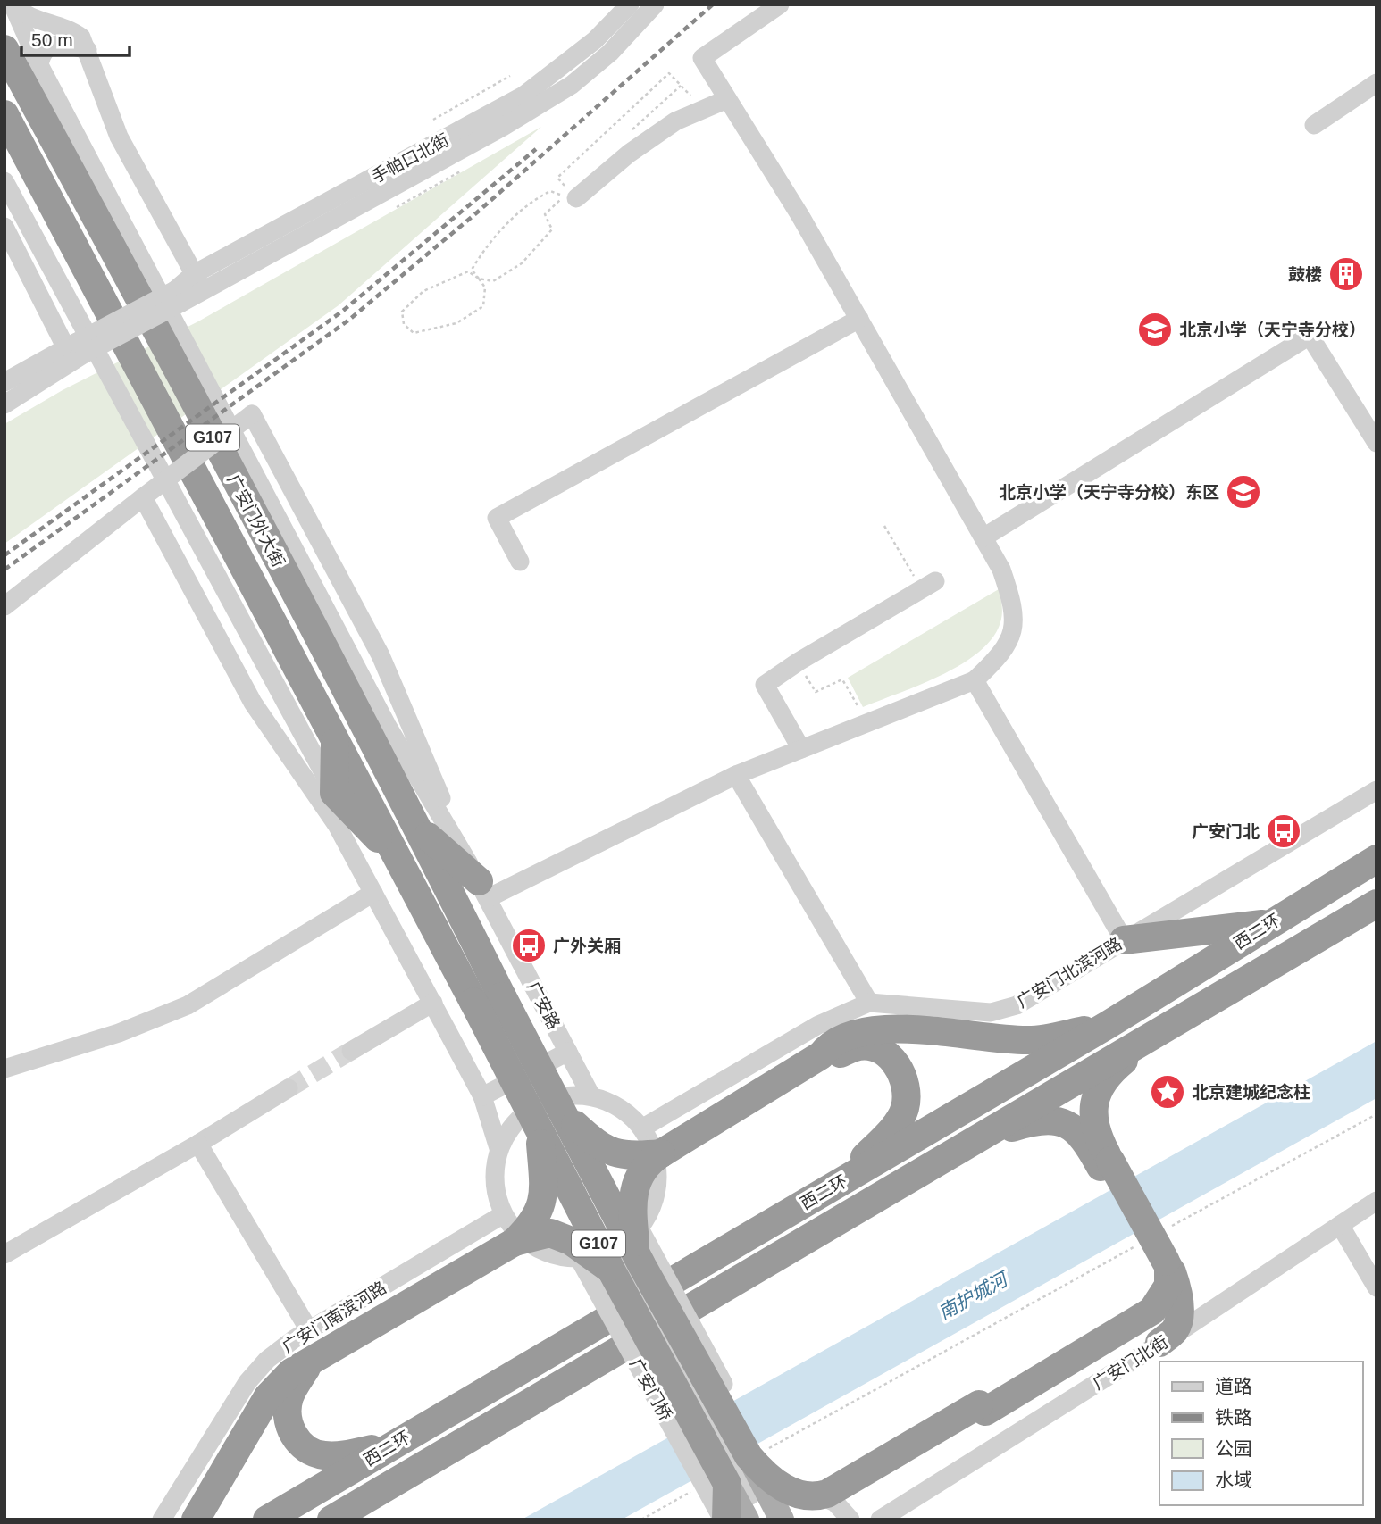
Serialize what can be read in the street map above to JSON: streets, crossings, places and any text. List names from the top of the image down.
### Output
{
  "streets": {
    "highway": [
      "G107",
      "广安门外大街",
      "西二环",
      "广安门桥"
    ],
    "street": [
      "手帕口北街",
      "广安门北滨河路",
      "广安路",
      "广安门南滨河路",
      "广安门北街"
    ]
  },
  "crossings": [
    ["广安门外大街", "广安路"],
    ["广安门外大街", "广安门桥"],
    ["广安门北滨河路", "广安路"],
    ["广安门北滨河路", "广安门南滨河路"],
    ["广安门北滨河路", "广安门桥"],
    ["广安路", "广安门南滨河路"],
    ["广安路", "广安门桥"],
    ["广安门南滨河路", "广安门桥"]
  ],
  "water": ["南护城河"],
  "places": {
    "building": ["鼓楼"],
    "school or university": ["北京小学（天宁寺分校）", "北京小学（天宁寺分校）东区"],
    "bus stop": ["广安门北", "广外关厢"],
    "place": ["北京建城纪念柱"]
  },
  "legend": [
    "道路",
    "铁路",
    "公园",
    "水域"
  ],
  "scale_bar": "50 m"
}
